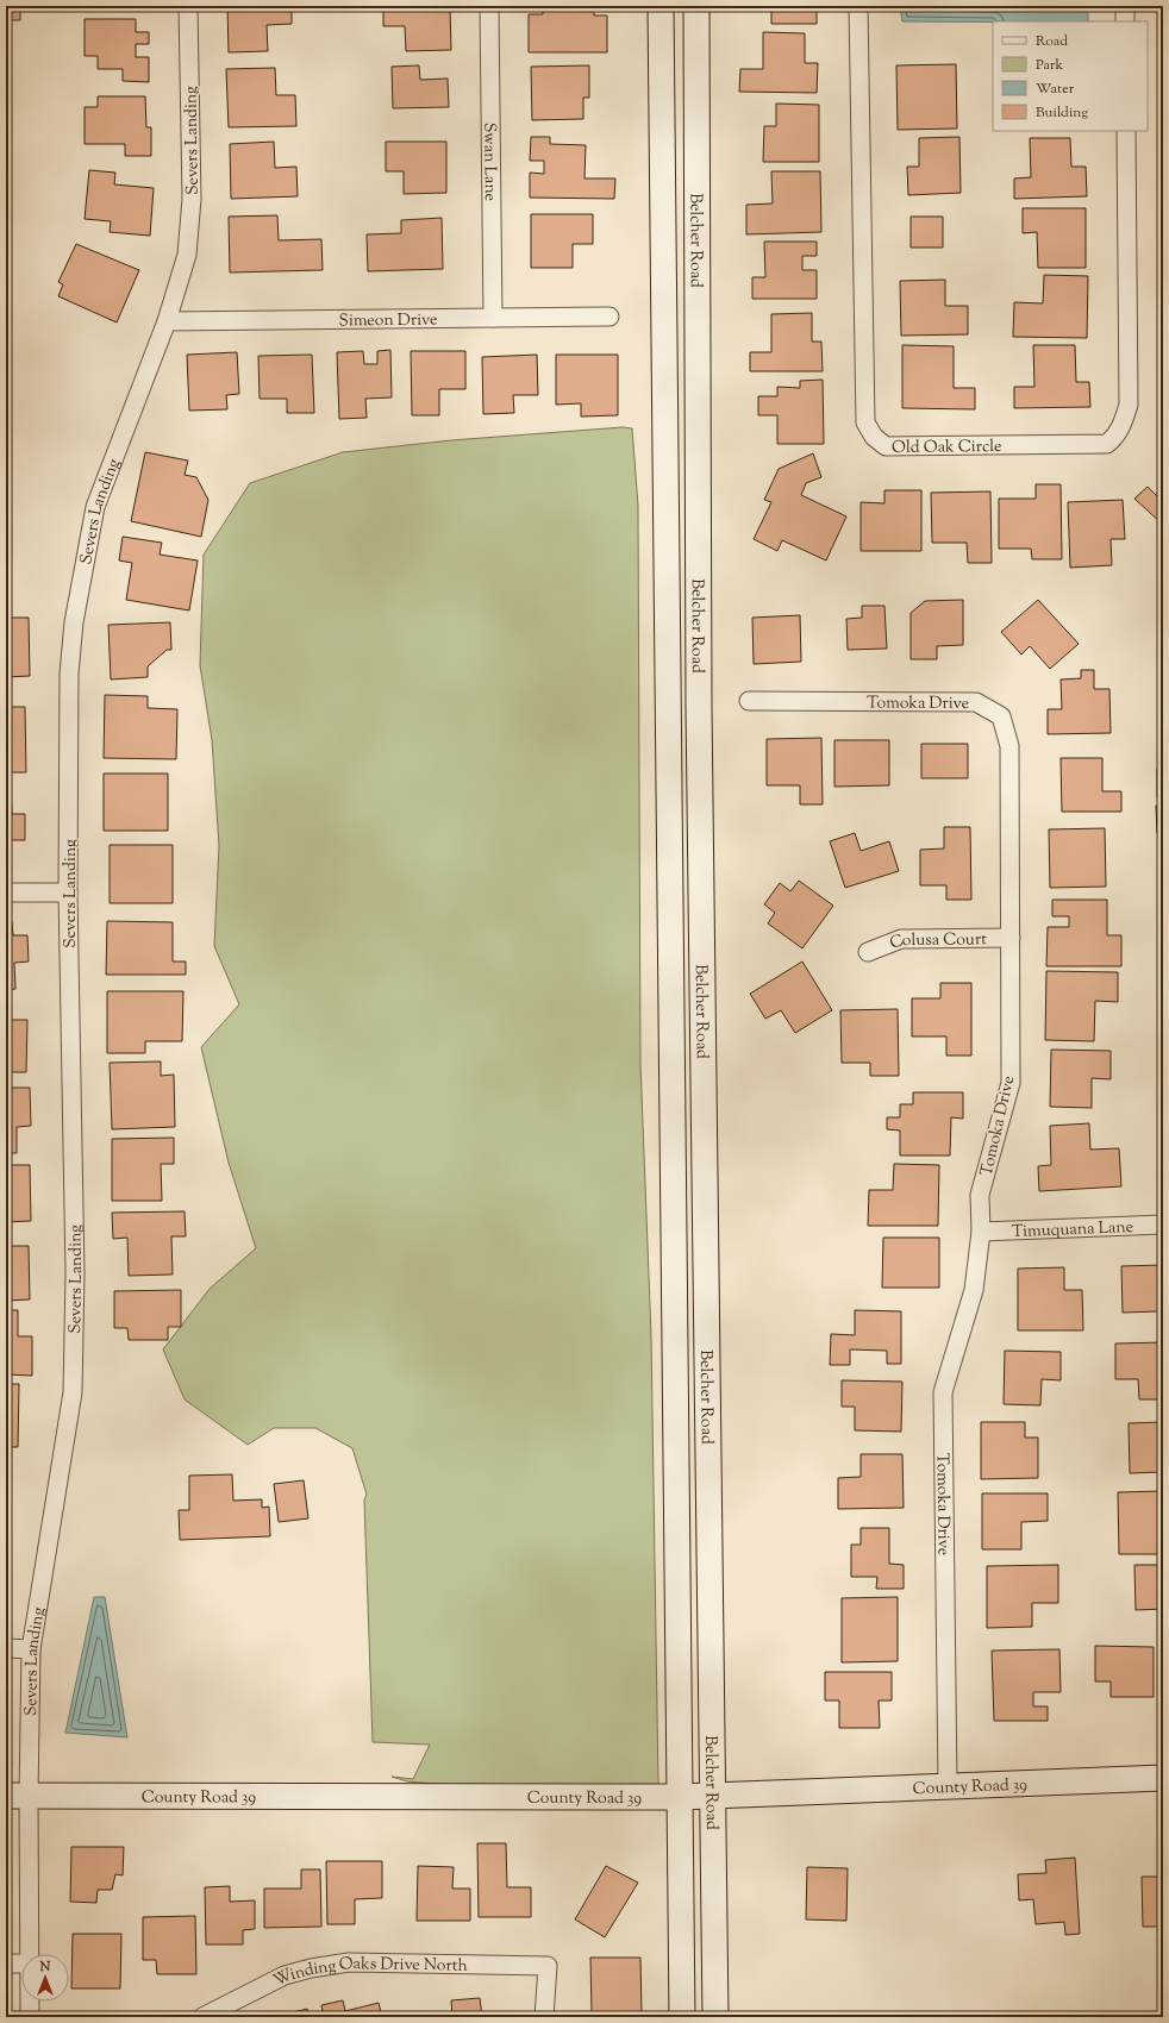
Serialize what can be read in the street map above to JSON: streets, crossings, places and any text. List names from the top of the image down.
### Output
{
  "streets": {
    "main road": ["Belcher Road", "County Road 39"],
    "street": [
      "Severs Landing",
      "Swan Lane",
      "Simeon Drive",
      "Old Oak Circle",
      "Tomoka Drive",
      "Colusa Court",
      "Timuquana Lane",
      "Winding Oaks Drive North"
    ]
  },
  "crossings": [
    ["Severs Landing", "Simeon Drive"],
    ["Severs Landing", "County Road 39"],
    ["Swan Lane", "Simeon Drive"],
    ["Belcher Road", "County Road 39"],
    ["Tomoka Drive", "Colusa Court"],
    ["Tomoka Drive", "Timuquana Lane"],
    ["Tomoka Drive", "County Road 39"]
  ],
  "legend": [
    "Road",
    "Park",
    "Water",
    "Building"
  ],
  "north": "top"
}
